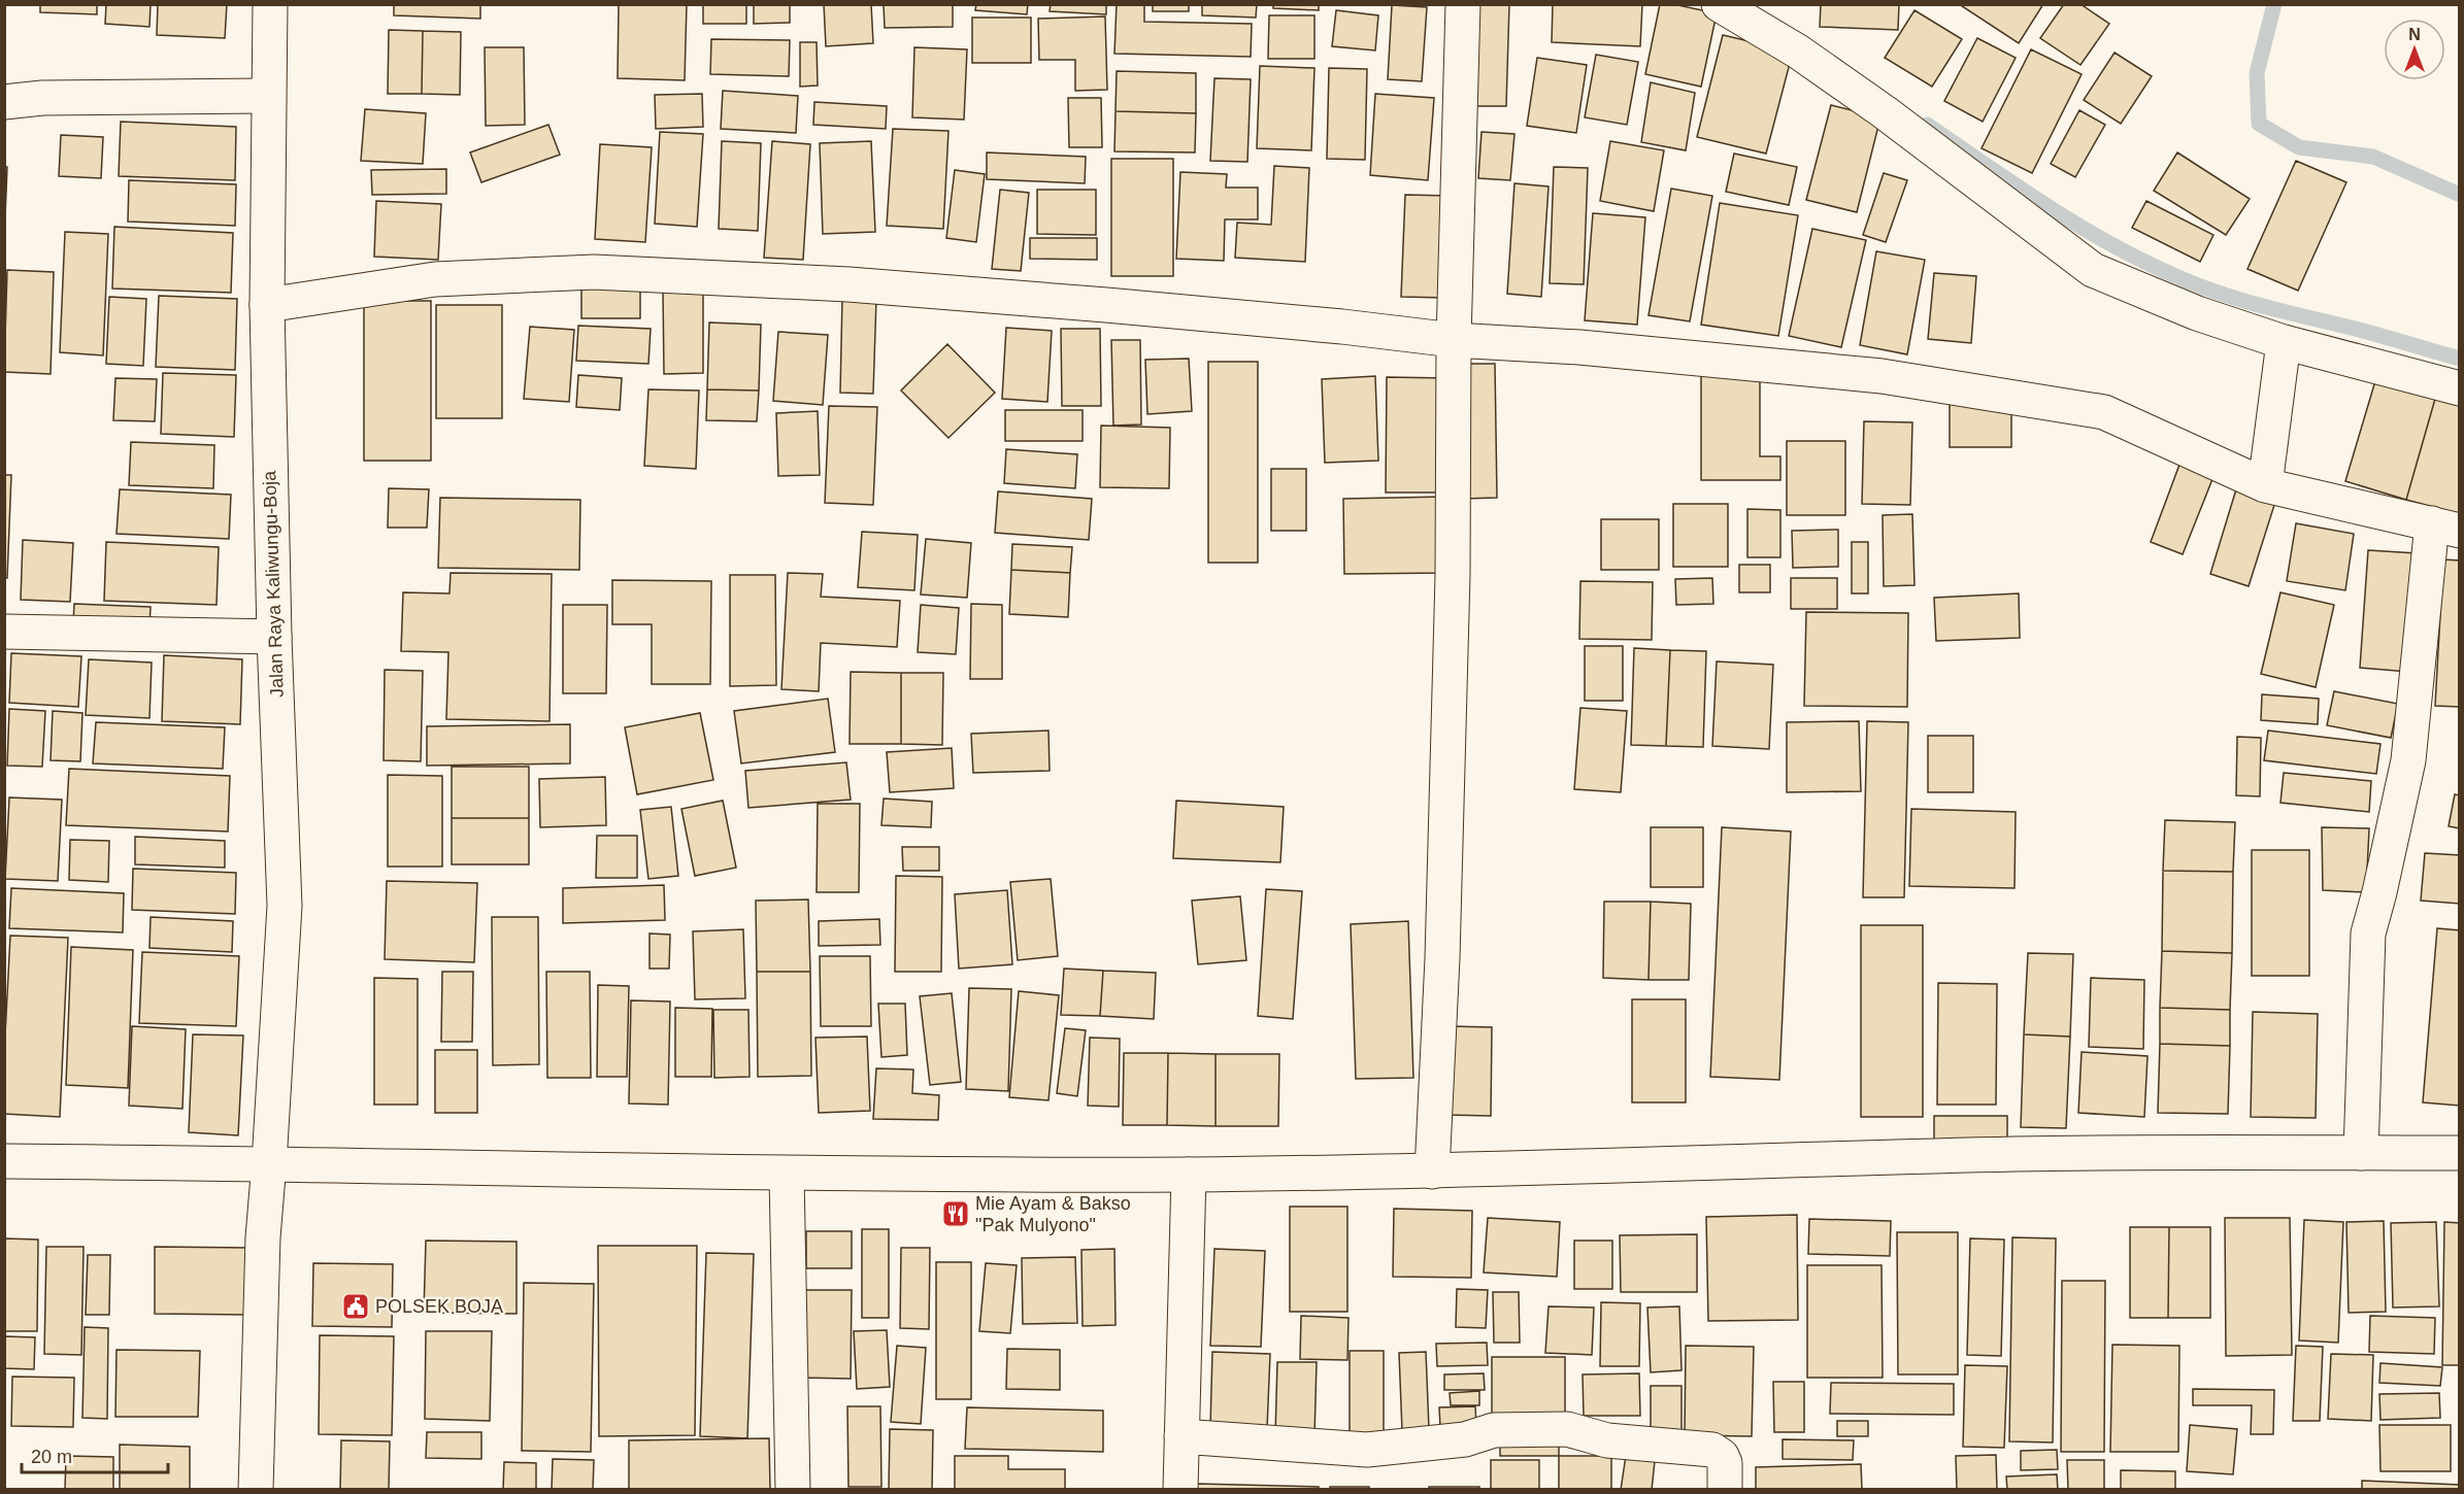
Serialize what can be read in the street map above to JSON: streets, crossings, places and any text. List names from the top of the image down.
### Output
{
  "streets": {
    "street": ["Jalan Raya Kaliwungu-Boja"]
  },
  "places": {
    "restaurant": ["Mie Ayam & Bakso \"Pak Mulyono\""],
    "public building": ["POLSEK BOJA"]
  },
  "scale_bar": "20 m",
  "north": "top"
}
